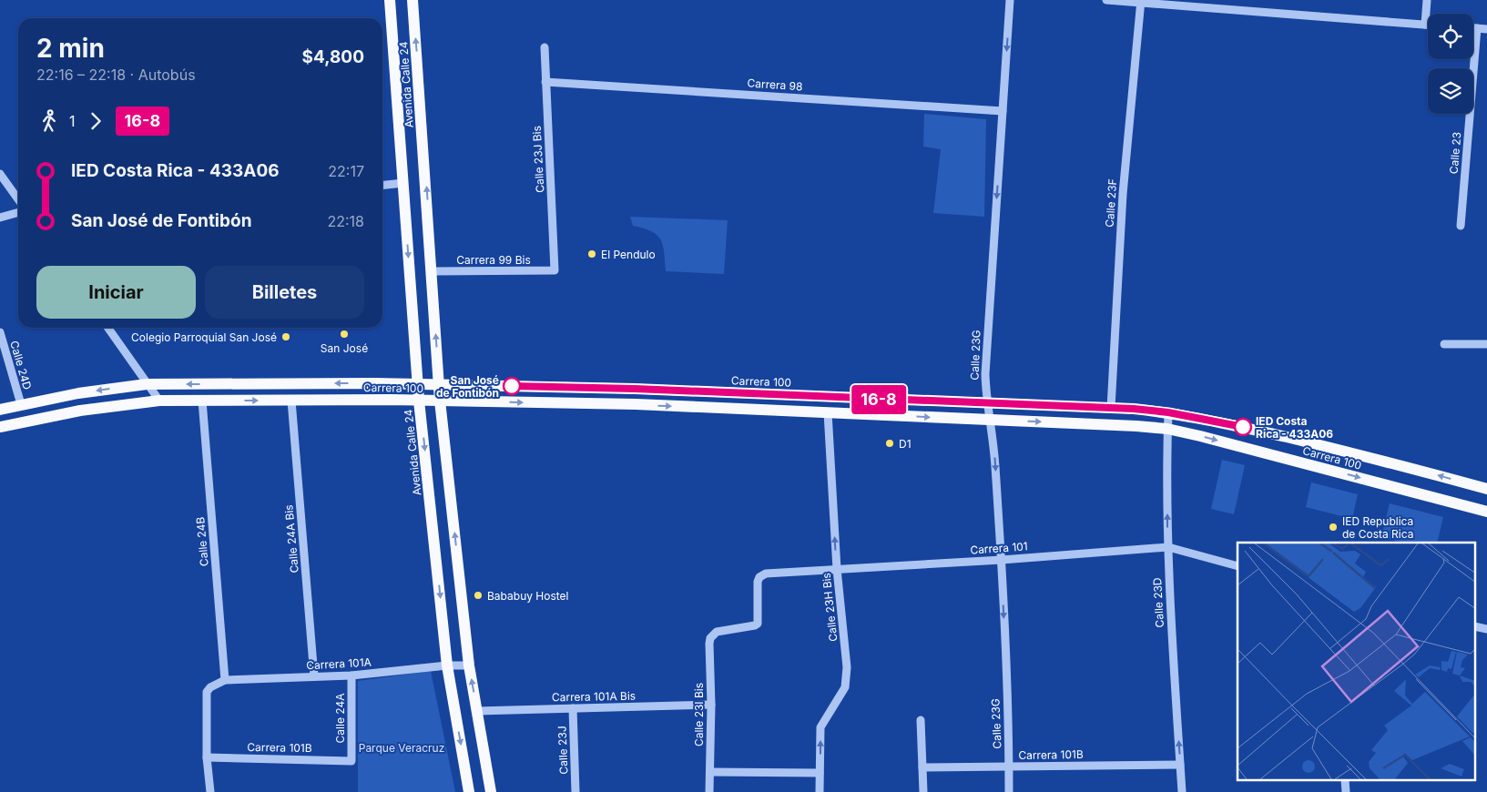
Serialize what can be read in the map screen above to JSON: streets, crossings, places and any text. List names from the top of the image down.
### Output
{
  "streets": {
    "main road": ["Avenida Calle 24", "Carrera 100"],
    "street": [
      "Carrera 98",
      "Calle 23",
      "Calle 23J Bis",
      "Calle 23F",
      "Carrera 99 Bis",
      "Calle 23G",
      "Calle 24D",
      "Calle 24A Bis",
      "Calle 24B",
      "Carrera 101",
      "Calle 23D",
      "Calle 23H Bis",
      "Carrera 101A",
      "Carrera 101A Bis",
      "Calle 23I Bis",
      "Calle 24A",
      "Carrera 101B",
      "Calle 23J"
    ]
  },
  "crossings": [
    ["Avenida Calle 24", "Carrera 99 Bis"],
    ["Avenida Calle 24", "Carrera 100"],
    ["Avenida Calle 24", "Carrera 101A"],
    ["Avenida Calle 24", "Carrera 101A Bis"],
    ["Carrera 98", "Calle 23J Bis"],
    ["Carrera 98", "Calle 23G"],
    ["Calle 23J Bis", "Carrera 99 Bis"],
    ["Calle 23F", "Carrera 100"],
    ["Calle 23G", "Carrera 100"],
    ["Calle 23G", "Carrera 101"],
    ["Calle 23G", "Carrera 101B"],
    ["Calle 24D", "Carrera 100"],
    ["Carrera 100", "Calle 24A Bis"],
    ["Carrera 100", "Calle 24B"],
    ["Carrera 100", "Calle 23D"],
    ["Carrera 100", "Calle 23H Bis"],
    ["Calle 24A Bis", "Carrera 101A"],
    ["Calle 24B", "Carrera 101A"],
    ["Carrera 101", "Calle 23D"],
    ["Carrera 101", "Calle 23H Bis"],
    ["Carrera 101", "Calle 23I Bis"],
    ["Calle 23D", "Carrera 101B"],
    ["Carrera 101A", "Calle 24A"],
    ["Carrera 101A", "Carrera 101B"],
    ["Carrera 101A Bis", "Calle 23I Bis"],
    ["Carrera 101A Bis", "Calle 23J"],
    ["Calle 24A", "Carrera 101B"]
  ],
  "one_way": ["Calle 23G", "Calle 23D", "Calle 23H Bis"],
  "parks": ["Parque Veracruz"],
  "places": [
    "El Pendulo",
    "San José",
    "Colegio Parroquial San José",
    "San José de Fontibón",
    "IED Costa Rica - 433A06",
    "D1",
    "IED Republica de Costa Rica",
    "Bababuy Hostel"
  ],
  "lines": ["bus line 16-8"],
  "page": {
    "on_map": "16-8",
    "heading": ["2 min", "22:16 – 22:18 · Autobús", "$4,800"],
    "legs": ["1", "16-8"],
    "list": [
      {
        "name": "IED Costa Rica - 433A06",
        "value": "22:17"
      },
      {
        "name": "San José de Fontibón",
        "value": "22:18"
      }
    ],
    "buttons": ["Iniciar", "Billetes"]
  }
}
